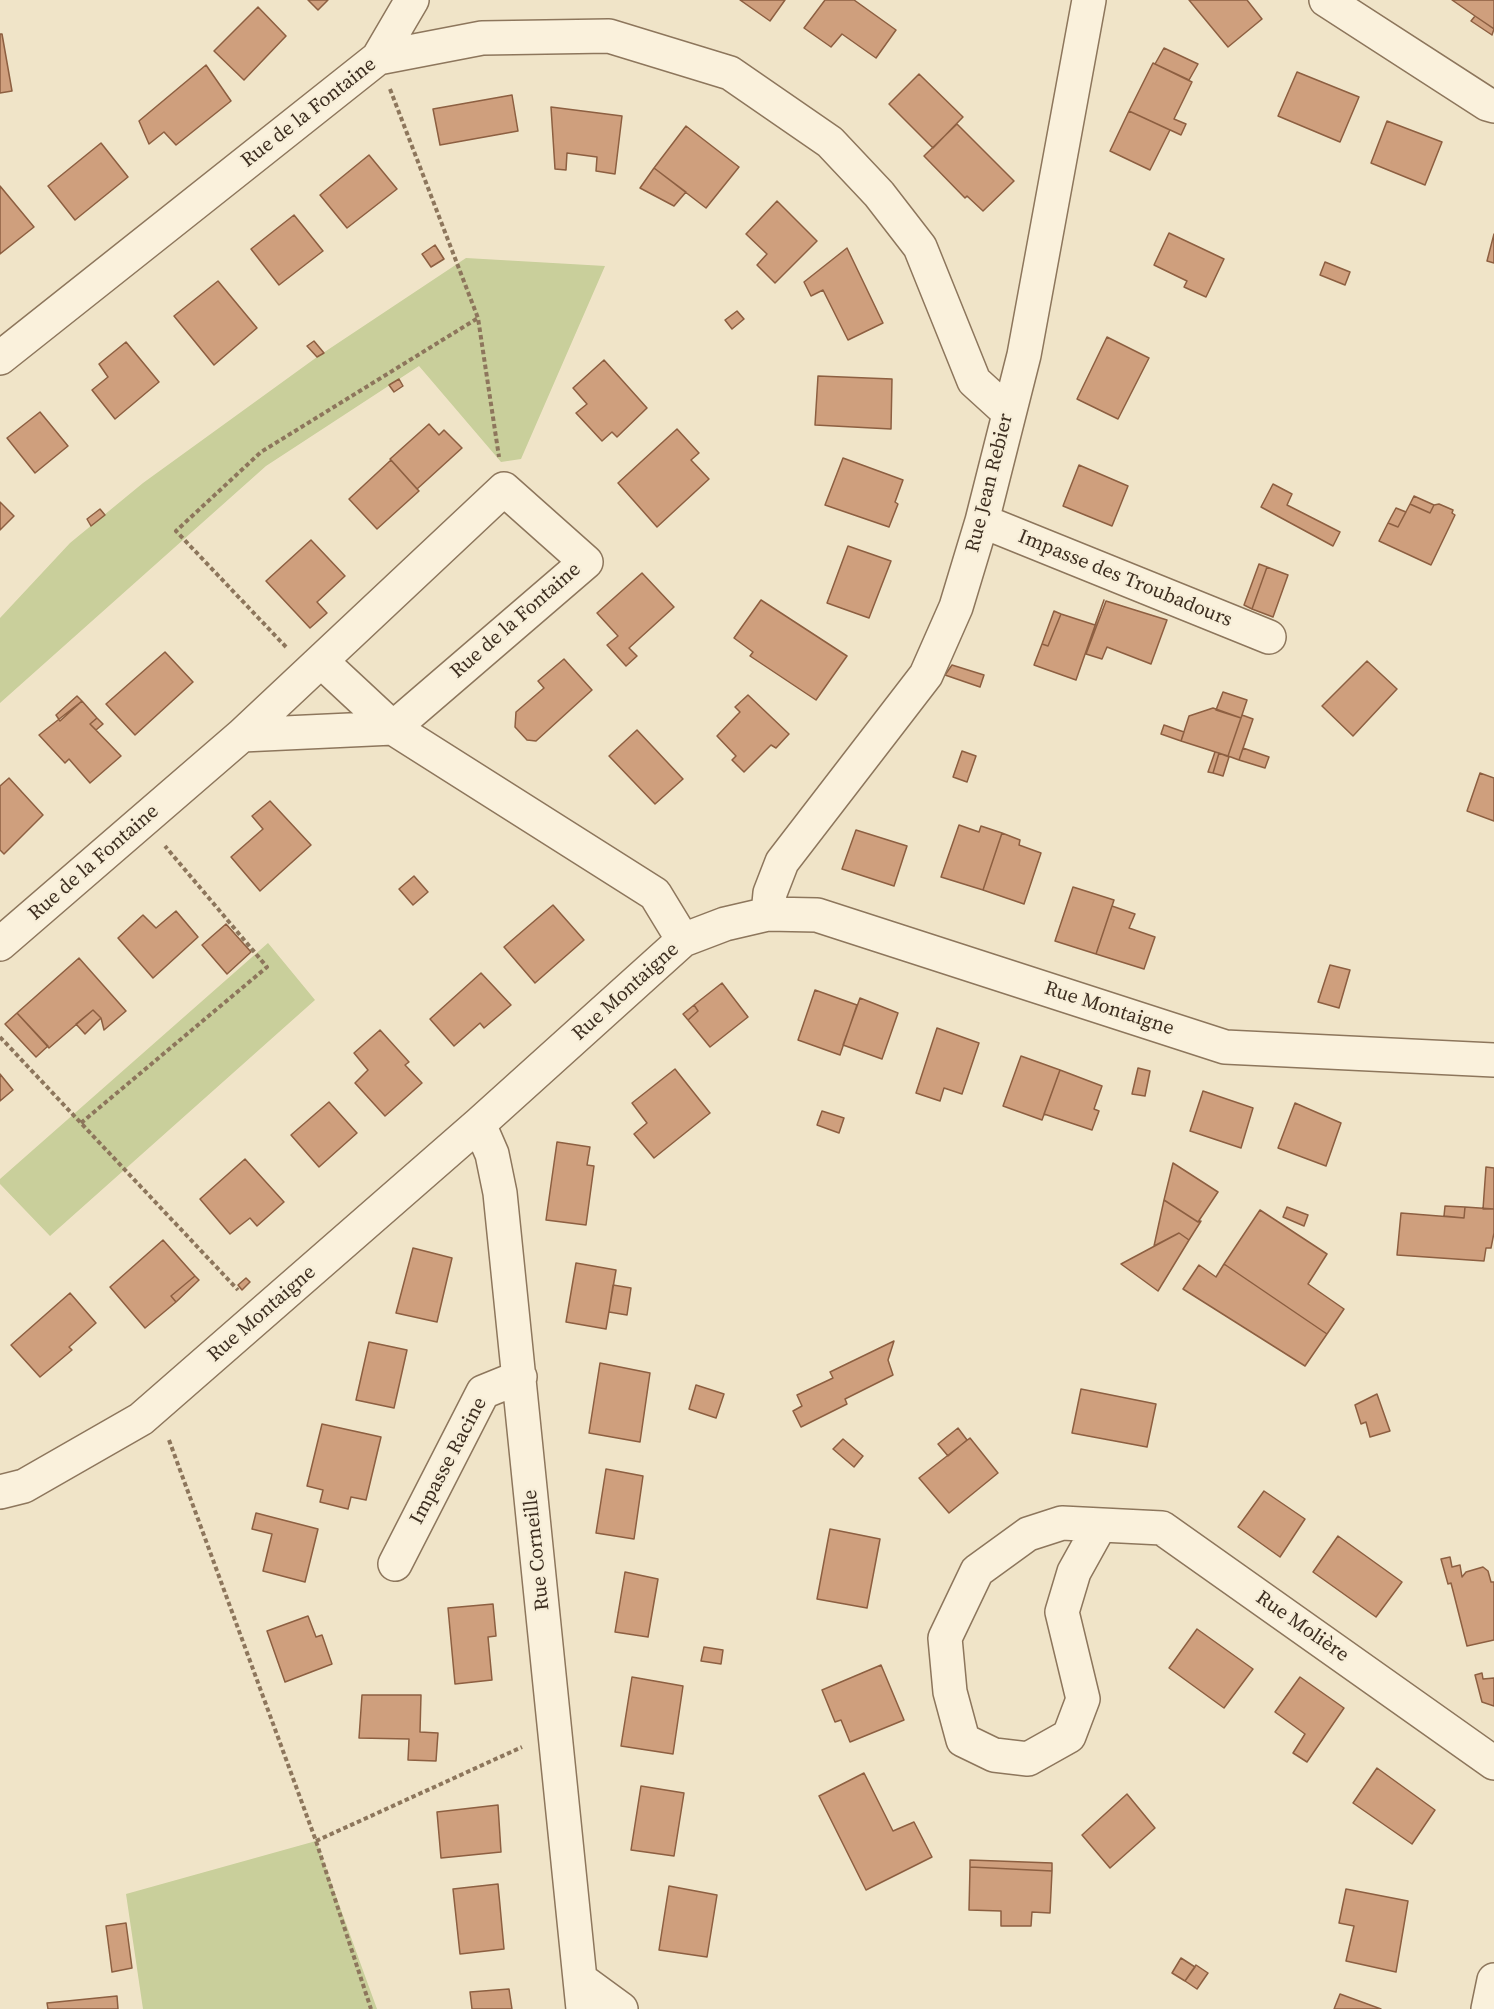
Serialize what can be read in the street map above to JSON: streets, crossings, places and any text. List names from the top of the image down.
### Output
{
  "streets": {
    "street": [
      "Rue de la Fontaine",
      "Rue Jean Rebier",
      "Impasse des Troubadours",
      "Rue Montaigne",
      "Impasse Racine",
      "Rue Corneille",
      "Rue Molière"
    ]
  },
  "crossings": [
    ["Rue de la Fontaine", "Rue Jean Rebier"],
    ["Rue Jean Rebier", "Impasse des Troubadours"],
    ["Rue Jean Rebier", "Rue Montaigne"],
    ["Rue Montaigne", "Rue Corneille"],
    ["Impasse Racine", "Rue Corneille"]
  ]
}
